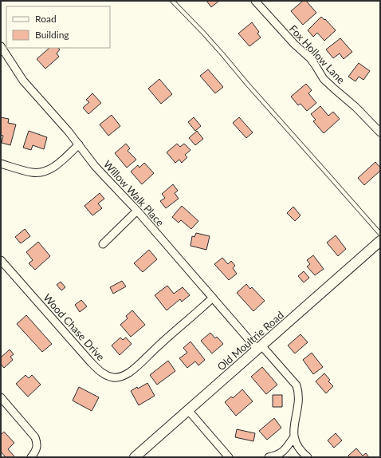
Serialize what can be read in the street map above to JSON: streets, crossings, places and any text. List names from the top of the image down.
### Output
{
  "streets": {
    "main road": ["Old Moultrie Road"],
    "street": ["Fox Hollow Lane", "Willow Walk Place", "Wood Chase Drive"]
  },
  "crossings": [
    ["Willow Walk Place", "Wood Chase Drive"],
    ["Willow Walk Place", "Old Moultrie Road"]
  ],
  "legend": ["Road", "Building"]
}
